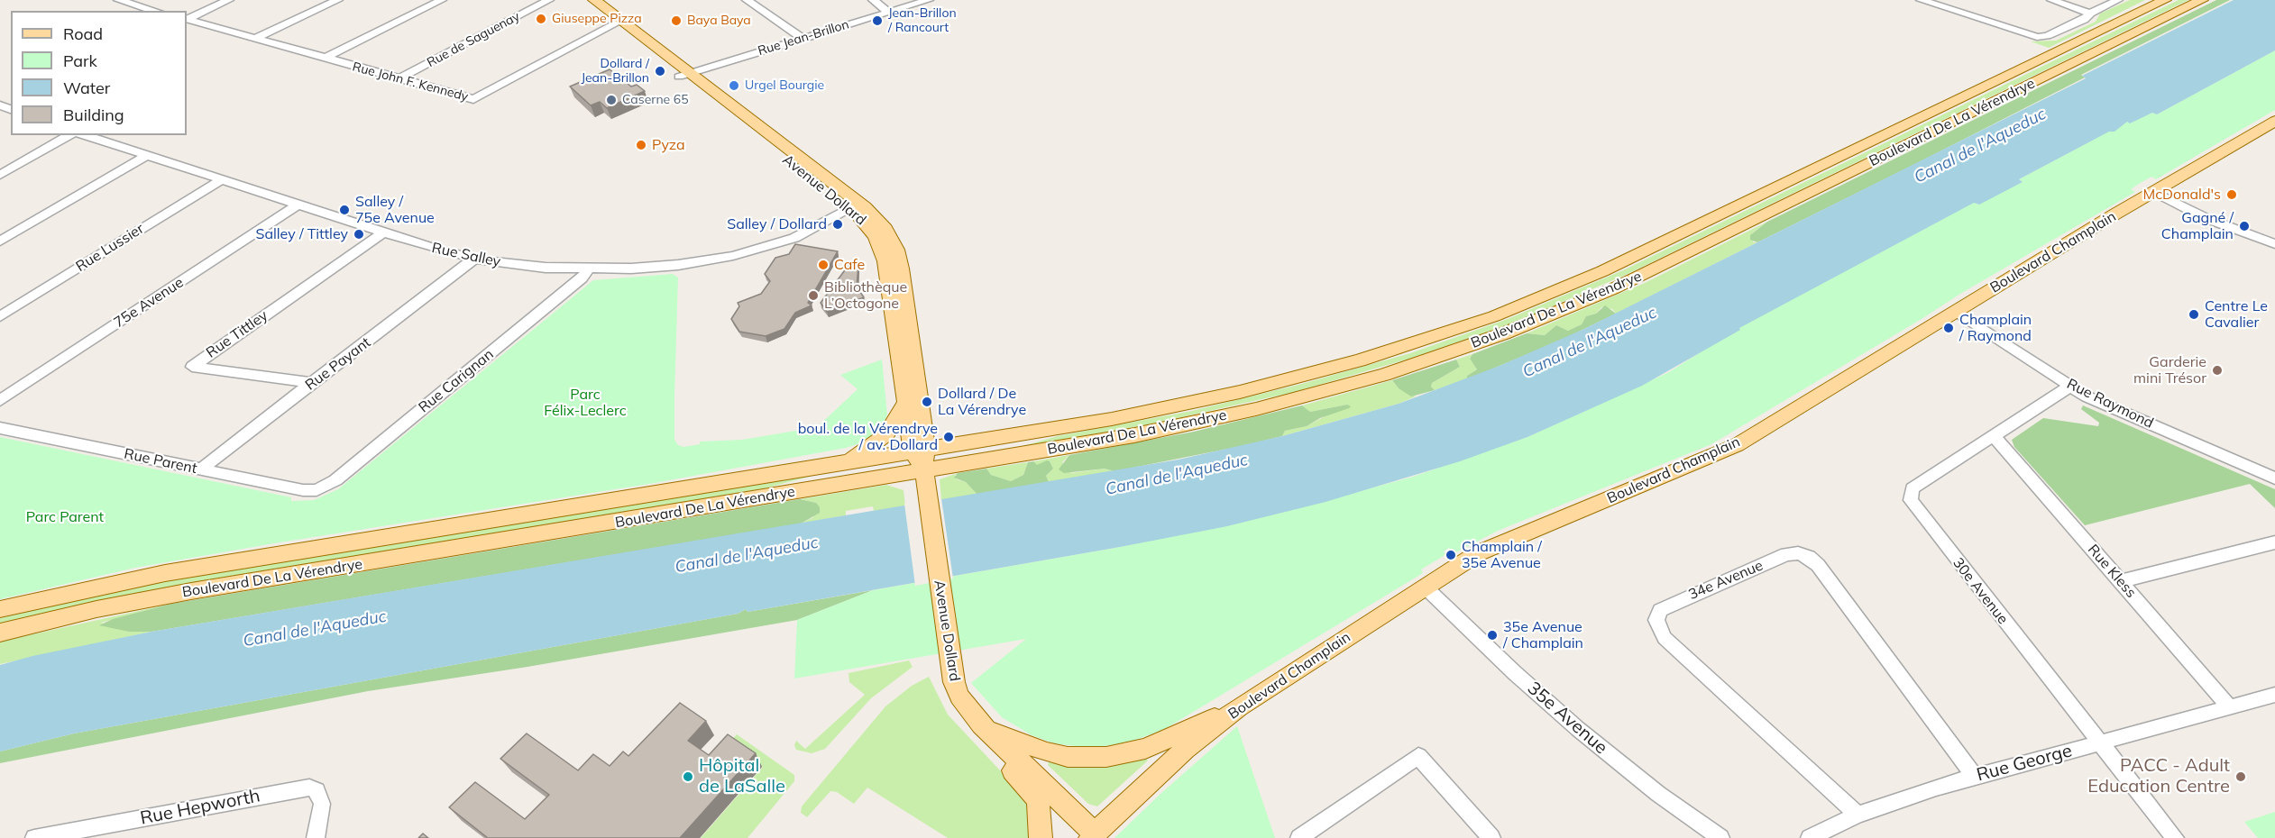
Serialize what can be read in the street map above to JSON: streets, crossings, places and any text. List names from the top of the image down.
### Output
{
  "streets": {
    "main road": ["Boulevard De La Vérendrye", "Avenue Dollard", "Boulevard Champlain"],
    "street": [
      "Rue Jean-Brillon",
      "Rue de Saguenay",
      "Rue John F. Kennedy",
      "Rue Lussier",
      "Rue Salley",
      "75e Avenue",
      "Rue Tittley",
      "Rue Payant",
      "Rue Carignan",
      "Rue Raymond",
      "Rue Parent",
      "Rue Kless",
      "34e Avenue",
      "30e Avenue",
      "35e Avenue",
      "Rue George",
      "Rue Hepworth"
    ]
  },
  "crossings": [
    ["Rue Jean-Brillon", "Avenue Dollard"],
    ["Rue de Saguenay", "Rue John F. Kennedy"],
    ["Rue John F. Kennedy", "Avenue Dollard"],
    ["Boulevard De La Vérendrye", "Avenue Dollard"],
    ["Avenue Dollard", "Boulevard Champlain"],
    ["Avenue Dollard", "Rue Salley"],
    ["Rue Lussier", "Rue Salley"],
    ["Boulevard Champlain", "Rue Raymond"],
    ["Boulevard Champlain", "35e Avenue"],
    ["Rue Salley", "75e Avenue"],
    ["Rue Salley", "Rue Tittley"],
    ["Rue Salley", "Rue Payant"],
    ["Rue Salley", "Rue Carignan"],
    ["Rue Tittley", "Rue Payant"],
    ["Rue Payant", "Rue Parent"],
    ["Rue Carignan", "Rue Parent"],
    ["Rue Raymond", "30e Avenue"],
    ["Rue Kless", "30e Avenue"],
    ["Rue Kless", "Rue George"],
    ["34e Avenue", "Rue George"],
    ["30e Avenue", "Rue George"]
  ],
  "water": ["Canal de l'Aqueduc"],
  "parks": ["Parc Félix-Leclerc", "Parc Parent"],
  "places": [
    "Giuseppe Pizza",
    "Baya Baya",
    "Jean-Brillon / Rancourt",
    "Dollard / Jean-Brillon",
    "Urgel Bourgie",
    "Caserne 65",
    "Pyza",
    "McDonald's",
    "Salley / 75e Avenue",
    "Salley / Dollard",
    "Gagné / Champlain",
    "Salley / Tittley",
    "Cafe",
    "Bibliothèque L’Octogone",
    "Centre Le Cavalier",
    "Champlain / Raymond",
    "Garderie mini Trésor",
    "Dollard / De La Vérendrye",
    "boul. de la Vérendrye / av. Dollard",
    "Champlain / 35e Avenue",
    "35e Avenue / Champlain",
    "Hôpital de LaSalle",
    "PACC - Adult Education Centre"
  ],
  "legend": [
    "Road",
    "Park",
    "Water",
    "Building"
  ]
}
